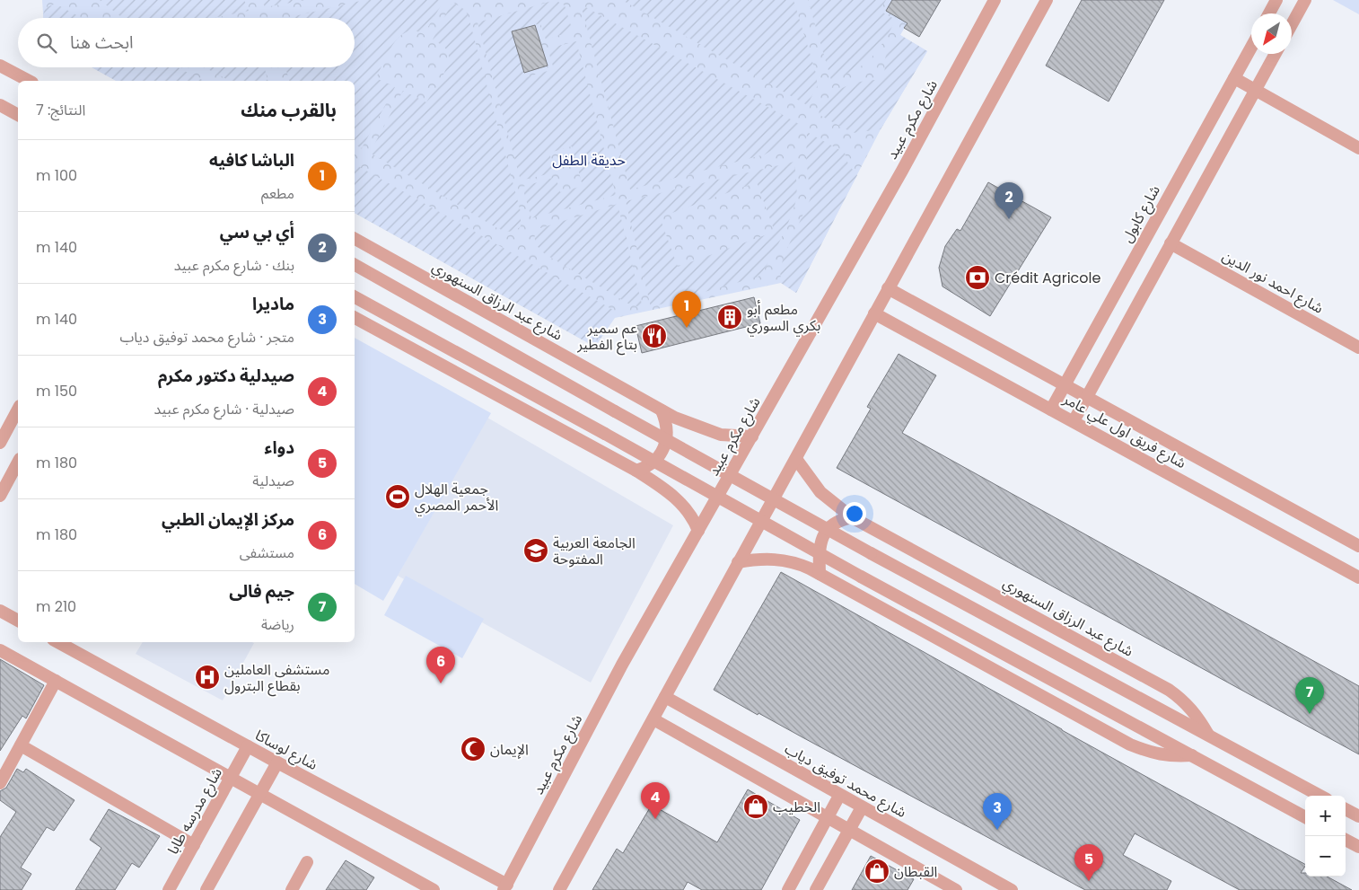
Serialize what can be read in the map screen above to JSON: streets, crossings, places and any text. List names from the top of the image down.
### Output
{
  "streets": {
    "street": [
      "شارع مكرم عبيد",
      "شارع كابول",
      "شارع احمد نور الدين",
      "شارع عبد الرزاق السنهوري",
      "شارع فريق اول علي عامر",
      "شارع لوساكا",
      "شارع محمد توفيق دياب",
      "شارع مدرسه طابا"
    ]
  },
  "crossings": [
    ["شارع مكرم عبيد", "شارع عبد الرزاق السنهوري"],
    ["شارع مكرم عبيد", "شارع لوساكا"],
    ["شارع كابول", "شارع فريق اول علي عامر"],
    ["شارع لوساكا", "شارع مدرسه طابا"]
  ],
  "parks": ["حديقة الطفل"],
  "places": {
    "bank": ["Crédit Agricole"],
    "building": ["مطعم أبو بكري السوري"],
    "restaurant": ["عم سمير بتاع الفطير"],
    "sports": ["جمعية الهلال الأحمر المصري"],
    "school or university": ["الجامعة العربية المفتوحة"],
    "hospital": ["مستشفى العاملين بقطاع البترول"],
    "mosque": ["الإيمان"],
    "shop": ["الخطيب", "القبطان"]
  },
  "north": "bottom left",
  "page": {
    "search": "ابحث هنا",
    "heading": ["بالقرب منك", "النتائج: 7"],
    "list": [
      {
        "mark": "1",
        "name": "الباشا كافيه",
        "note": "مطعم",
        "value": "100 m"
      },
      {
        "mark": "2",
        "name": "أي بي سي",
        "note": "بنك · شارع مكرم عبيد",
        "value": "140 m"
      },
      {
        "mark": "3",
        "name": "ماديرا",
        "note": "متجر · شارع محمد توفيق دياب",
        "value": "140 m"
      },
      {
        "mark": "4",
        "name": "صيدلية دكتور مكرم",
        "note": "صيدلية · شارع مكرم عبيد",
        "value": "150 m"
      },
      {
        "mark": "5",
        "name": "دواء",
        "note": "صيدلية",
        "value": "180 m"
      },
      {
        "mark": "6",
        "name": "مركز الإيمان الطبي",
        "note": "مستشفى",
        "value": "180 m"
      },
      {
        "mark": "7",
        "name": "جيم فالى",
        "note": "رياضة",
        "value": "210 m"
      }
    ],
    "pins": [
      "2",
      "1",
      "6",
      "7",
      "4",
      "3",
      "5"
    ],
    "map_buttons": ["+", "−"]
  }
}
